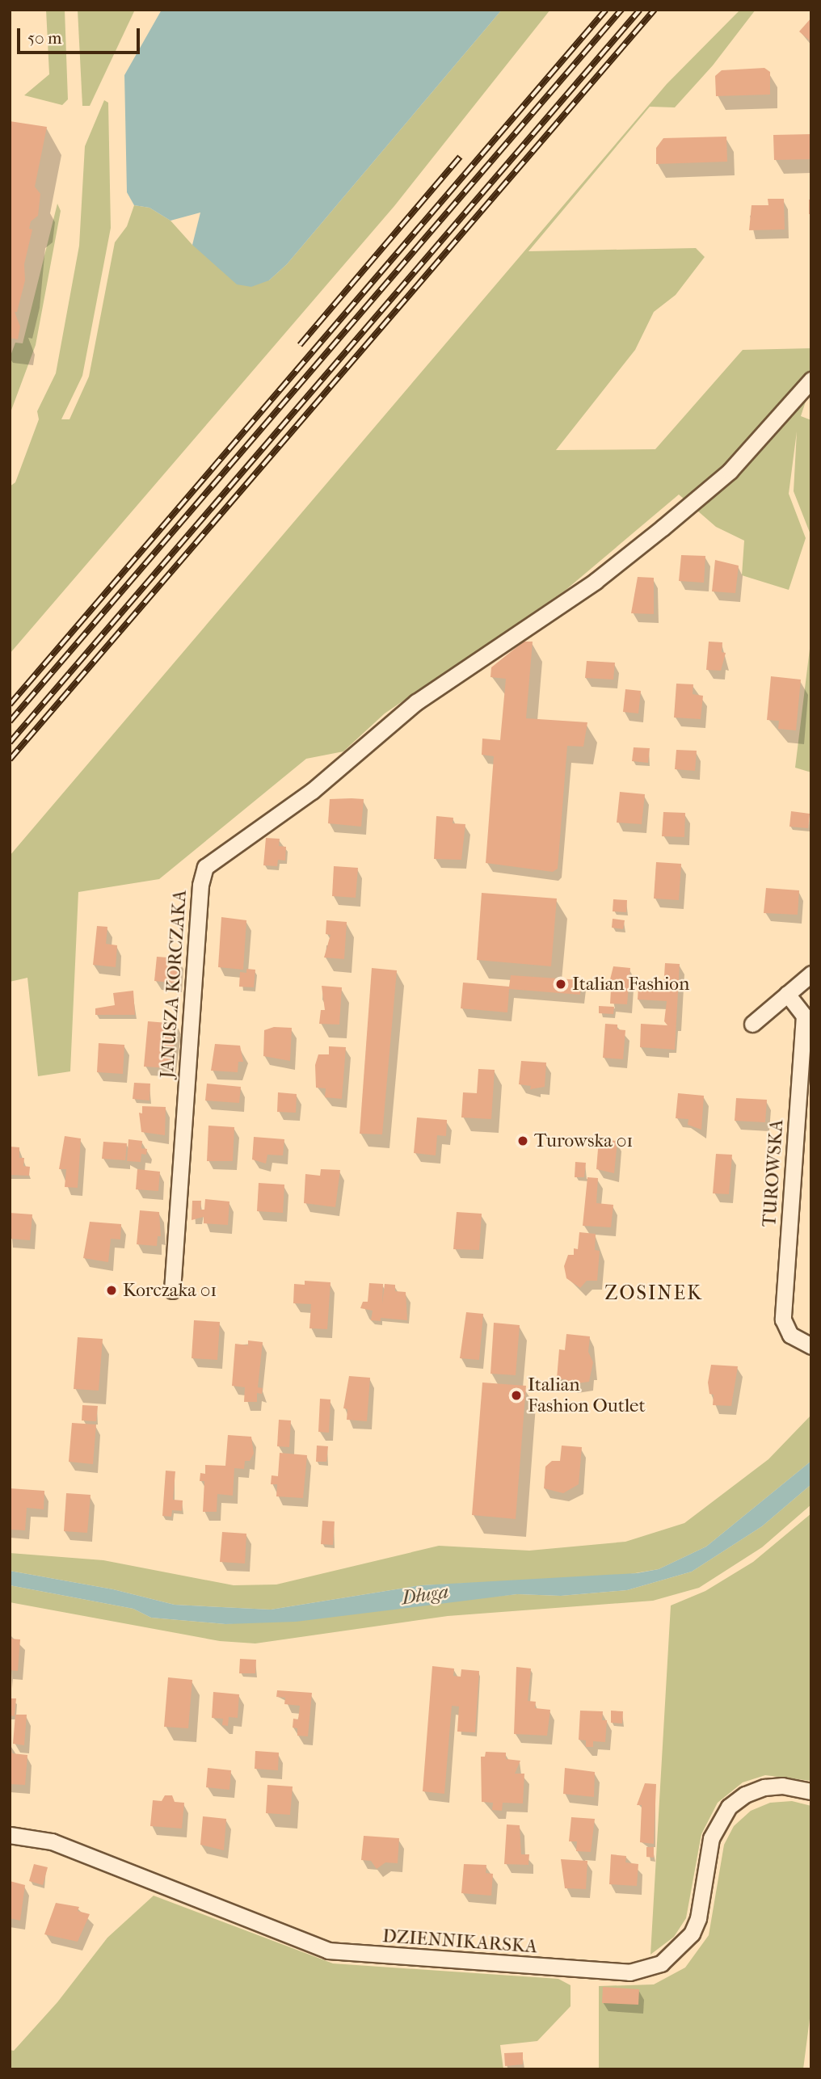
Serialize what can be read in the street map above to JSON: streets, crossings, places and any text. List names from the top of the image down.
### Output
{
  "streets": {
    "street": ["JANUSZA KORCZAKA", "TUROWSKA", "DZIENNIKARSKA"]
  },
  "districts": ["ZOSINEK"],
  "water": ["Długa"],
  "places": [
    "Italian Fashion",
    "Turowska 01",
    "Korczaka 01",
    "Italian Fashion Outlet"
  ],
  "scale_bar": "50 m"
}
